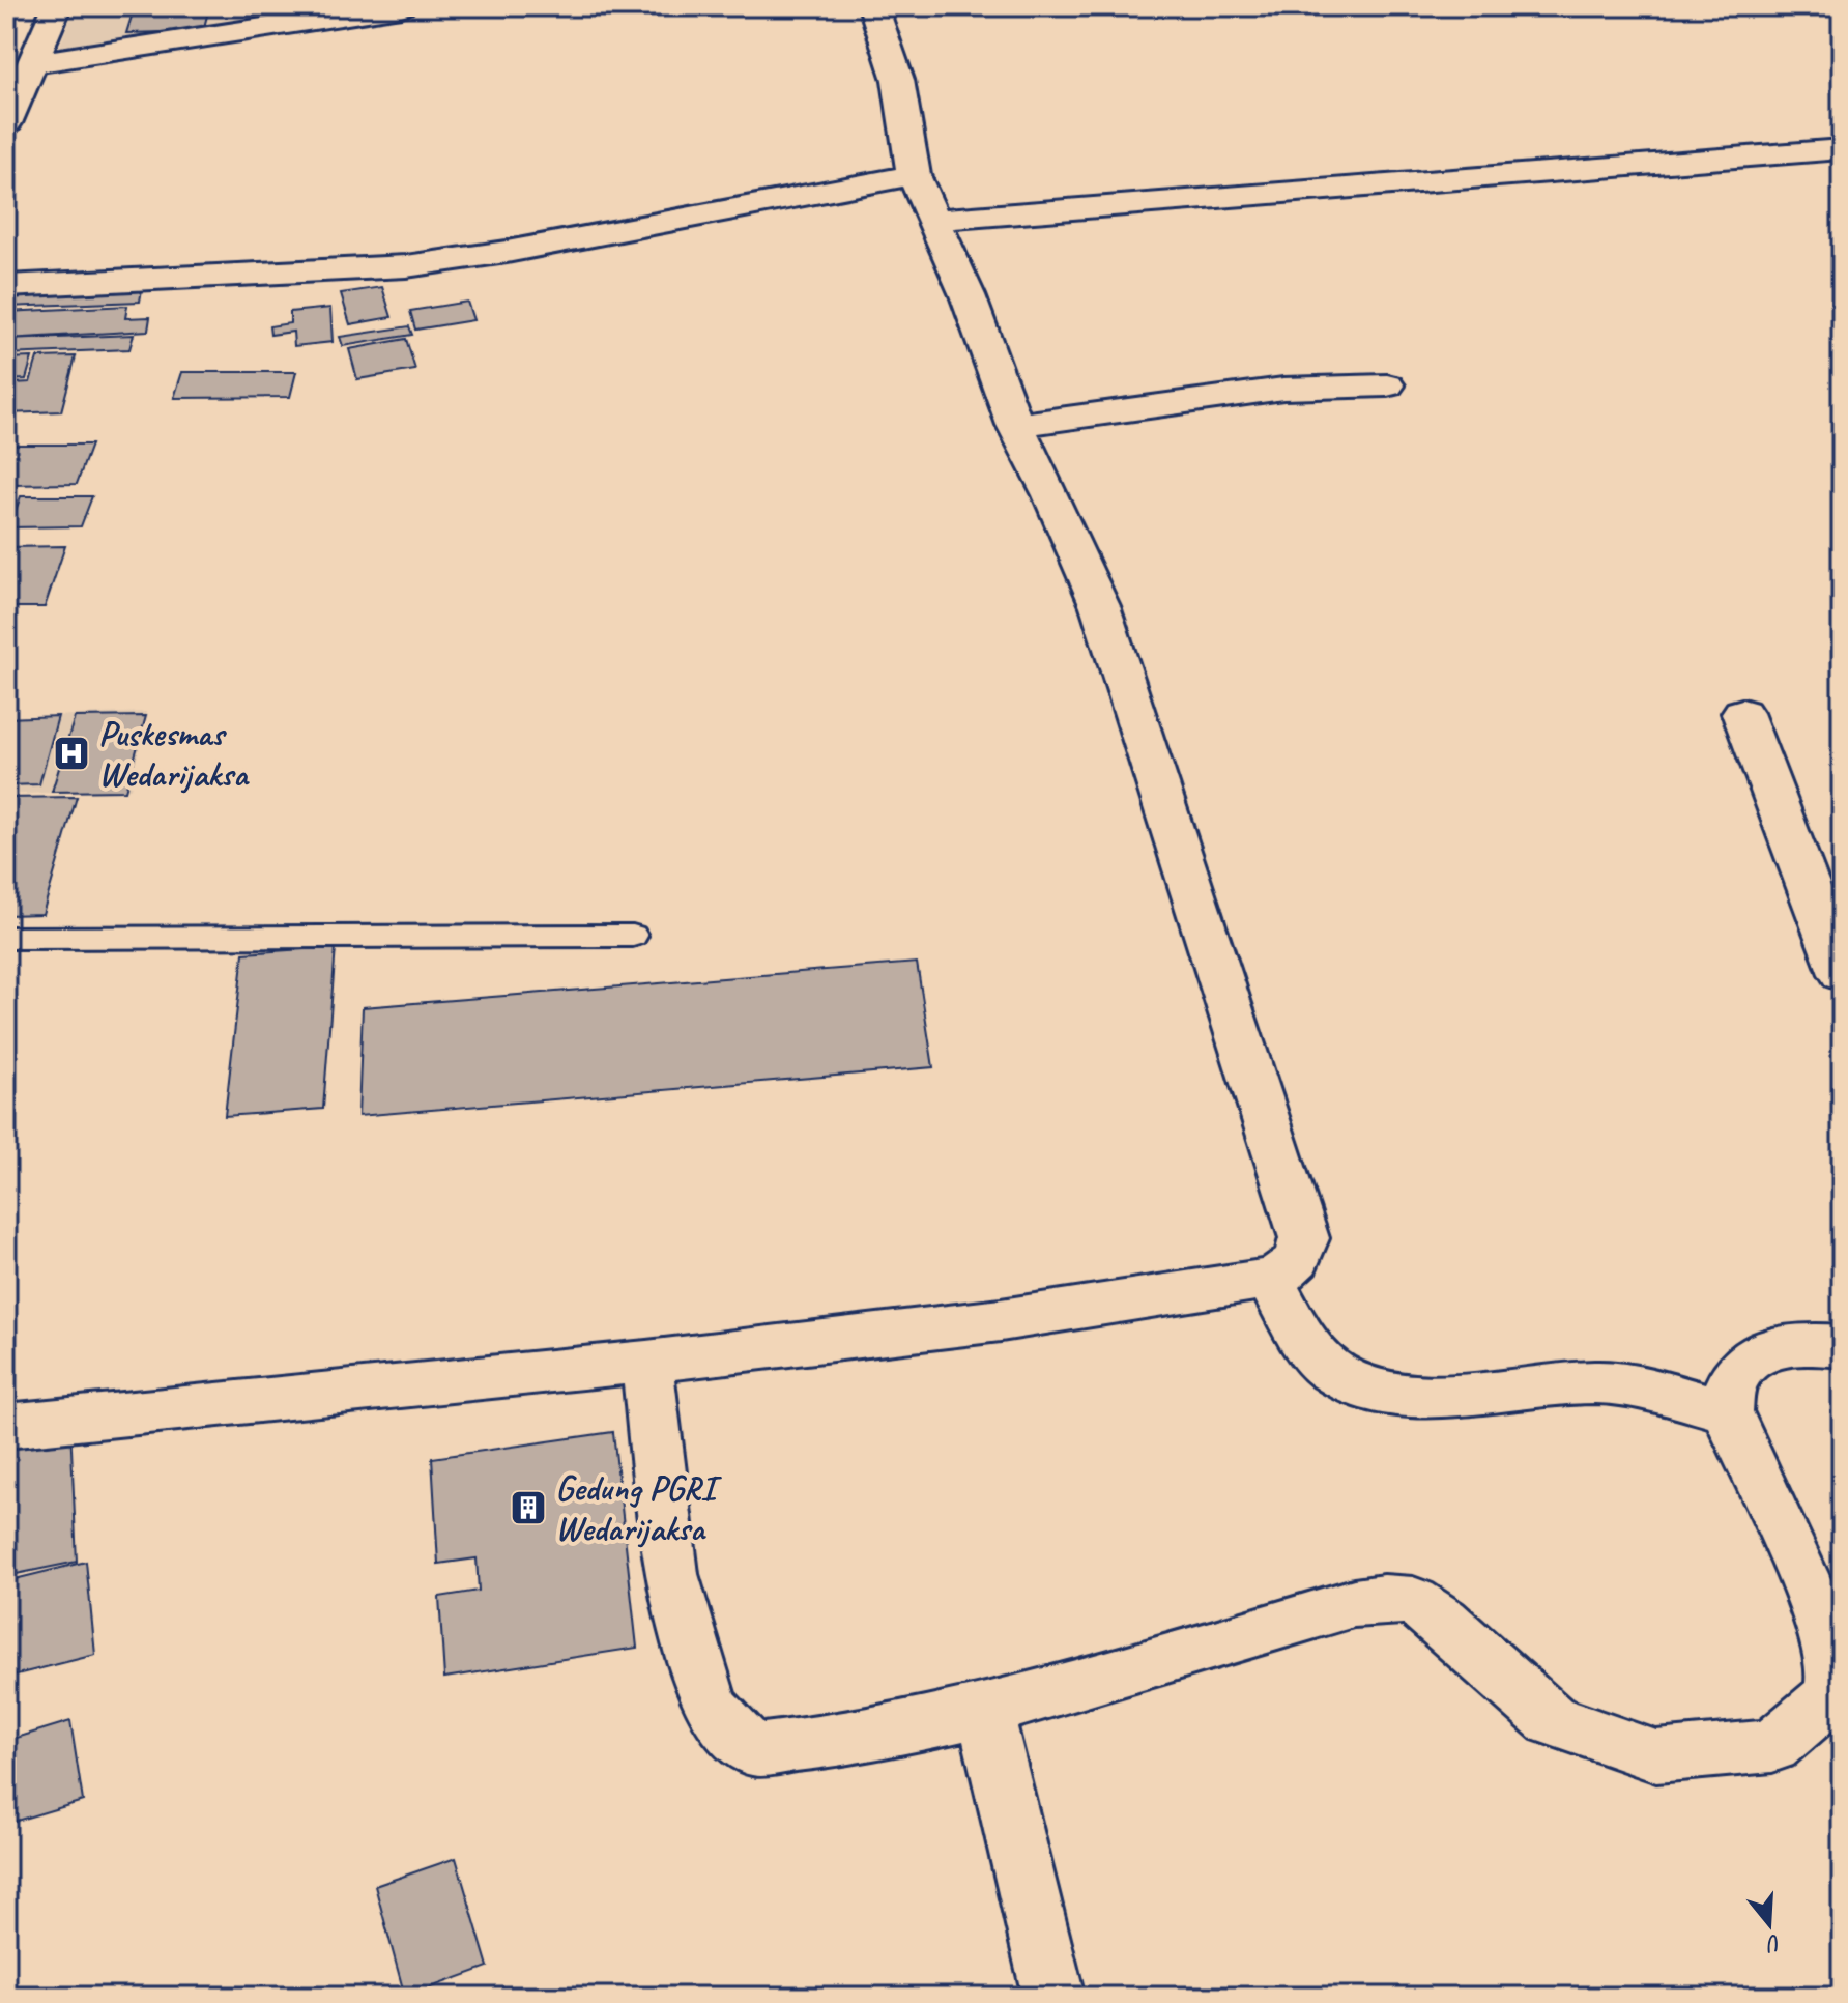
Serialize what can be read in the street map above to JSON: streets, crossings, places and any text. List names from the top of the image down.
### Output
{
  "places": {
    "hospital": ["Puskesmas Wedarijaksa"],
    "building": ["Gedung PGRI Wedarijaksa"]
  },
  "north": "bottom"
}
